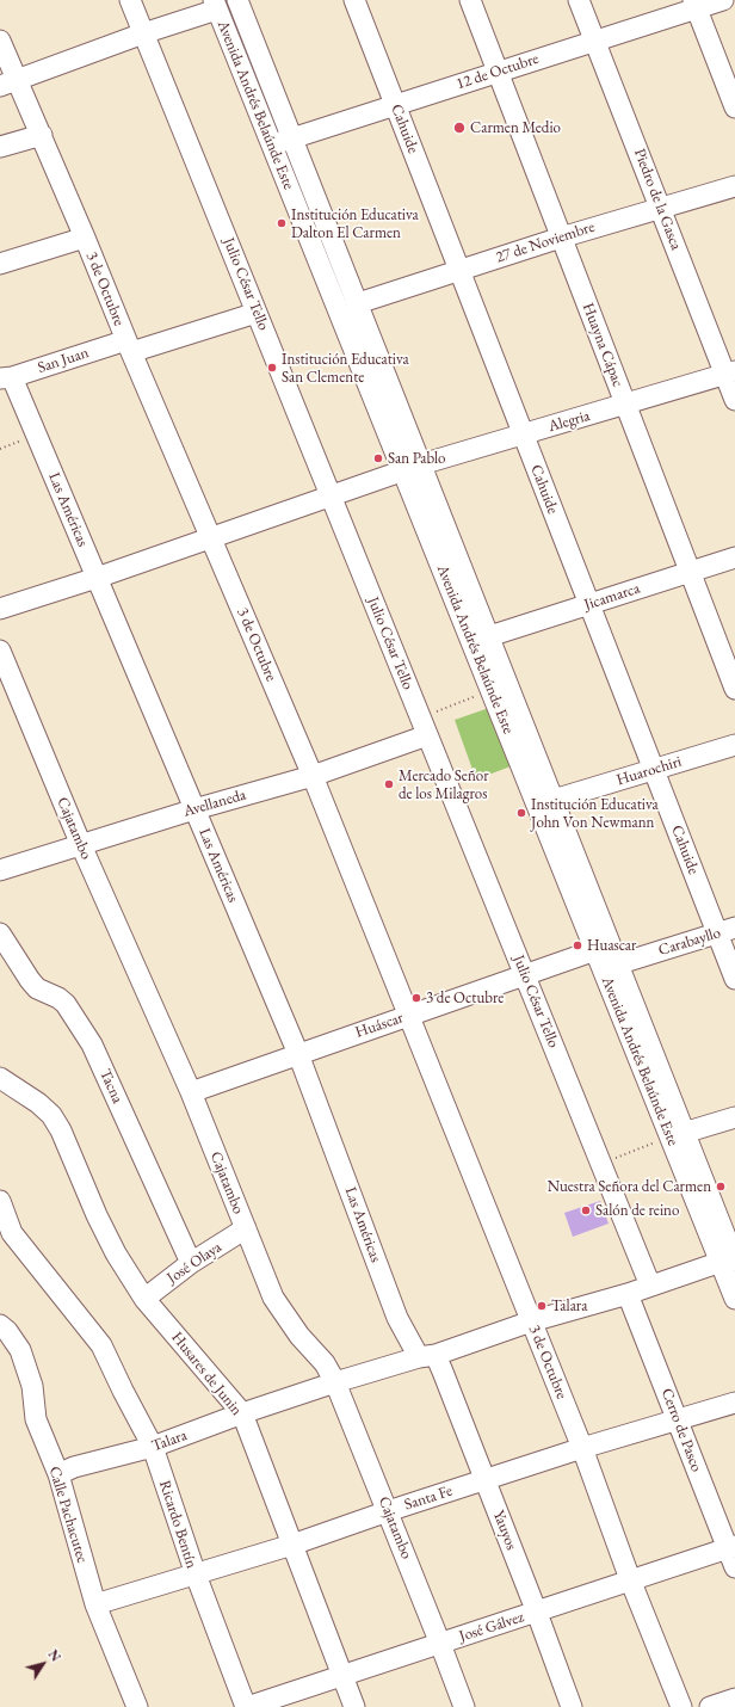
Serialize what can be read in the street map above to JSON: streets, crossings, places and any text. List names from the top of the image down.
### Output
{
  "streets": {
    "street": [
      "12 de Octubre",
      "Avenida Andrés Belaúnde Este",
      "Cahuide",
      "Piedro de la Gasca",
      "27 de Noviembre",
      "Julio César Tello",
      "3 de Octubre",
      "Huayna Cápac",
      "San Juan",
      "Alegria",
      "Las Américas",
      "Jicamarca",
      "Huarochiri",
      "Avellaneda",
      "Cajatambo",
      "Carabayllo",
      "Huáscar",
      "Tacna",
      "José Olaya",
      "Husares de Junin",
      "Cerro de Pasco",
      "Talara",
      "Santa Fe",
      "Calle Pachacutec",
      "Ricardo Bentín",
      "Yauyos",
      "José Gálvez"
    ]
  },
  "crossings": [
    ["12 de Octubre", "Avenida Andrés Belaúnde Este"],
    ["12 de Octubre", "Cahuide"],
    ["12 de Octubre", "Piedro de la Gasca"],
    ["12 de Octubre", "Huayna Cápac"],
    ["Avenida Andrés Belaúnde Este", "27 de Noviembre"],
    ["Avenida Andrés Belaúnde Este", "Alegria"],
    ["Avenida Andrés Belaúnde Este", "Jicamarca"],
    ["Avenida Andrés Belaúnde Este", "Huarochiri"],
    ["Avenida Andrés Belaúnde Este", "Carabayllo"],
    ["Avenida Andrés Belaúnde Este", "Huáscar"],
    ["Avenida Andrés Belaúnde Este", "Talara"],
    ["Cahuide", "27 de Noviembre"],
    ["Cahuide", "Alegria"],
    ["Cahuide", "Jicamarca"],
    ["Cahuide", "Huarochiri"],
    ["Cahuide", "Carabayllo"],
    ["Piedro de la Gasca", "27 de Noviembre"],
    ["Piedro de la Gasca", "Alegria"],
    ["27 de Noviembre", "Huayna Cápac"],
    ["Julio César Tello", "San Juan"],
    ["Julio César Tello", "Avellaneda"],
    ["Julio César Tello", "Huáscar"],
    ["Julio César Tello", "Talara"],
    ["3 de Octubre", "San Juan"],
    ["3 de Octubre", "Avellaneda"],
    ["3 de Octubre", "Huáscar"],
    ["3 de Octubre", "Talara"],
    ["3 de Octubre", "Santa Fe"],
    ["3 de Octubre", "José Gálvez"],
    ["Huayna Cápac", "Alegria"],
    ["Huayna Cápac", "Jicamarca"],
    ["San Juan", "Las Américas"],
    ["Las Américas", "Avellaneda"],
    ["Las Américas", "Huáscar"],
    ["Las Américas", "Talara"],
    ["Las Américas", "Yauyos"],
    ["Avellaneda", "Cajatambo"],
    ["Cajatambo", "Huáscar"],
    ["Cajatambo", "José Olaya"],
    ["Cajatambo", "Talara"],
    ["Cajatambo", "Santa Fe"],
    ["Cajatambo", "José Gálvez"],
    ["Tacna", "José Olaya"],
    ["José Olaya", "Husares de Junin"],
    ["Husares de Junin", "Talara"],
    ["Husares de Junin", "Santa Fe"],
    ["Husares de Junin", "José Gálvez"],
    ["Cerro de Pasco", "Talara"],
    ["Cerro de Pasco", "Santa Fe"],
    ["Cerro de Pasco", "José Gálvez"],
    ["Talara", "Calle Pachacutec"],
    ["Talara", "Ricardo Bentín"],
    ["Talara", "Yauyos"],
    ["Santa Fe", "Calle Pachacutec"],
    ["Santa Fe", "Ricardo Bentín"],
    ["Santa Fe", "Yauyos"],
    ["Ricardo Bentín", "José Gálvez"],
    ["Yauyos", "José Gálvez"]
  ],
  "places": [
    "Carmen Medio",
    "Institución Educativa Dalton El Carmen",
    "Institución Educativa San Clemente",
    "San Pablo",
    "Mercado Señor de los Milagros",
    "Institución Educativa John Von Newmann",
    "Huascar",
    "3 de Octubre",
    "Nuestra Señora del Carmen",
    "Salón de reino",
    "Talara"
  ],
  "north": "top right"
}
